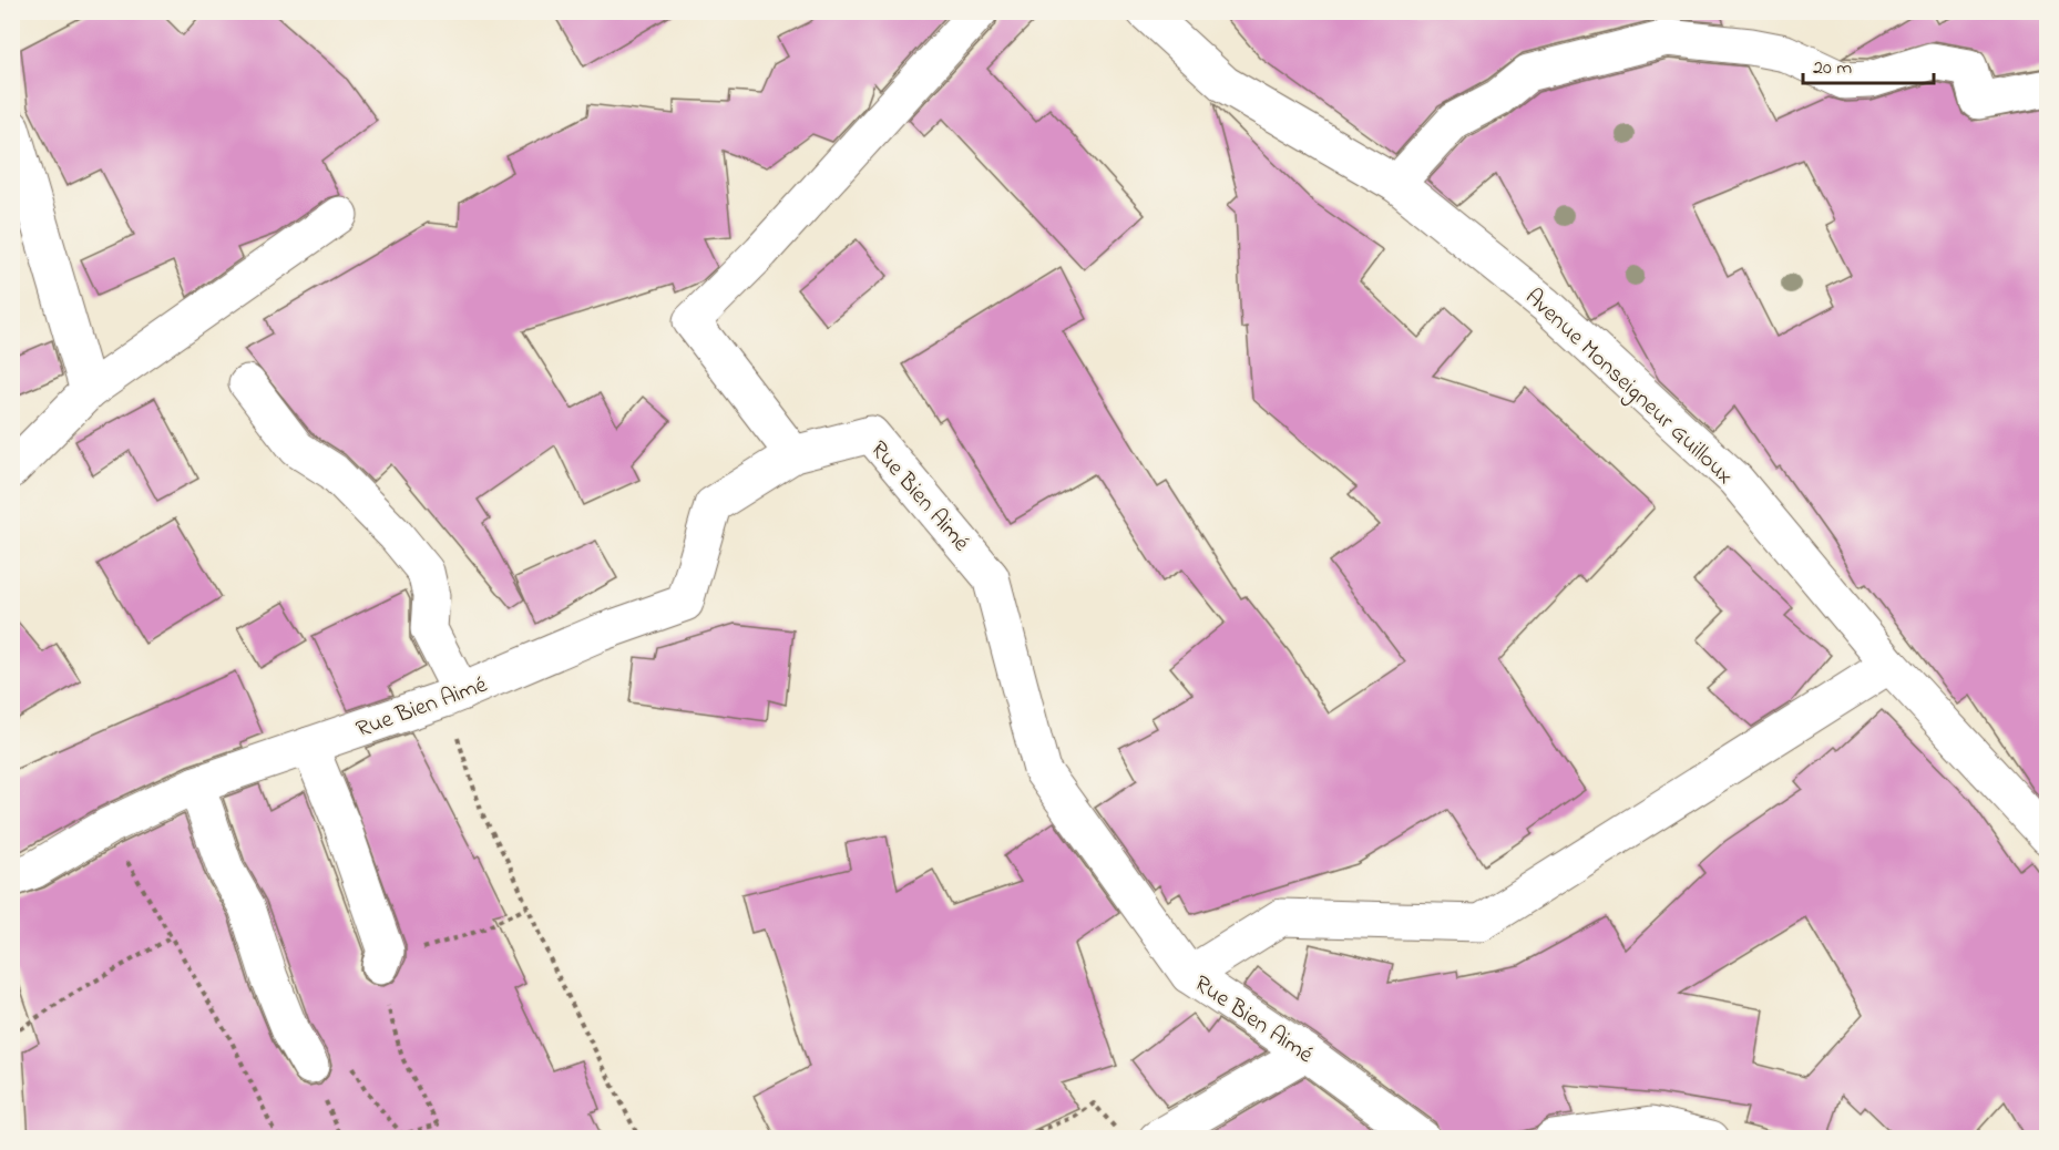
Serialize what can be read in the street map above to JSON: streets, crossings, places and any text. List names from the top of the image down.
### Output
{
  "streets": {
    "street": ["Avenue Monseigneur Guilloux", "Rue Bien Aimé"]
  },
  "scale_bar": "20 m"
}
